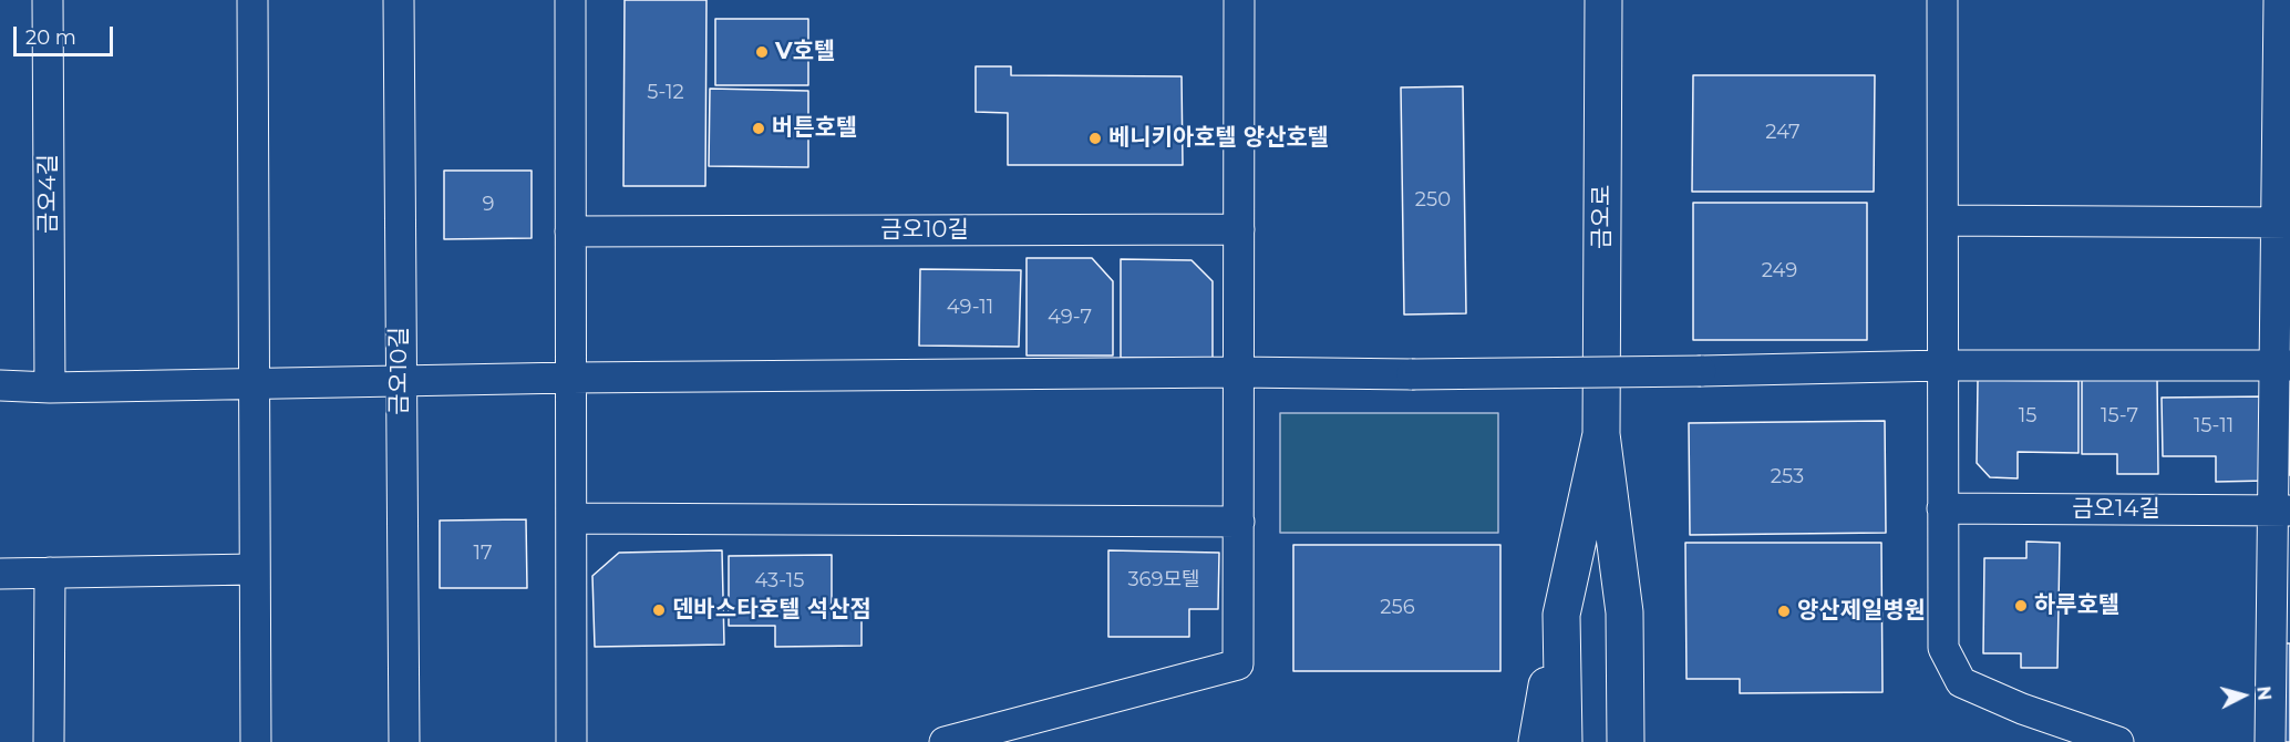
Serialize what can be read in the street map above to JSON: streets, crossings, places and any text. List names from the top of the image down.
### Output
{
  "streets": {
    "main road": ["금오로"],
    "street": ["금오4길", "금오10길", "금오14길"]
  },
  "places": [
    "V호텔",
    "버튼호텔",
    "베니키아호텔 양산호텔",
    "하루호텔",
    "덴바스타호텔 석산점",
    "양산제일병원"
  ],
  "house_numbers": [
    "5-12",
    "247",
    "250",
    "9",
    "249",
    "49-11",
    "49-7",
    "15",
    "15-7",
    "15-11",
    "253",
    "17",
    "369모텔",
    "43-15",
    "256"
  ],
  "scale_bar": "20 m",
  "north": "right"
}
